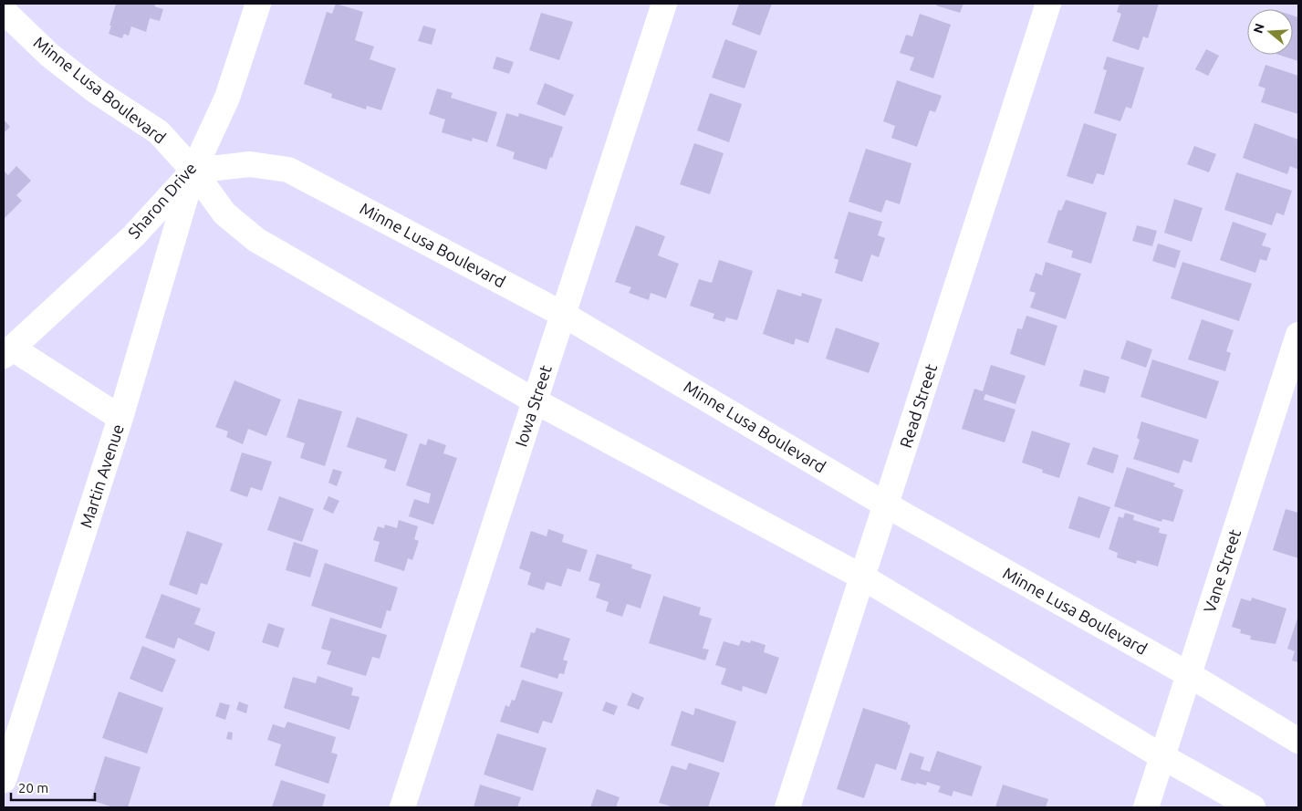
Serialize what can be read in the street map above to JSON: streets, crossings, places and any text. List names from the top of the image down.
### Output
{
  "streets": {
    "street": [
      "Minne Lusa Boulevard",
      "Sharon Drive",
      "Iowa Street",
      "Read Street",
      "Martin Avenue",
      "Vane Street"
    ]
  },
  "crossings": [
    ["Minne Lusa Boulevard", "Sharon Drive"],
    ["Minne Lusa Boulevard", "Iowa Street"],
    ["Minne Lusa Boulevard", "Read Street"],
    ["Minne Lusa Boulevard", "Martin Avenue"],
    ["Minne Lusa Boulevard", "Vane Street"],
    ["Sharon Drive", "Martin Avenue"]
  ],
  "scale_bar": "20 m",
  "north": "left"
}
